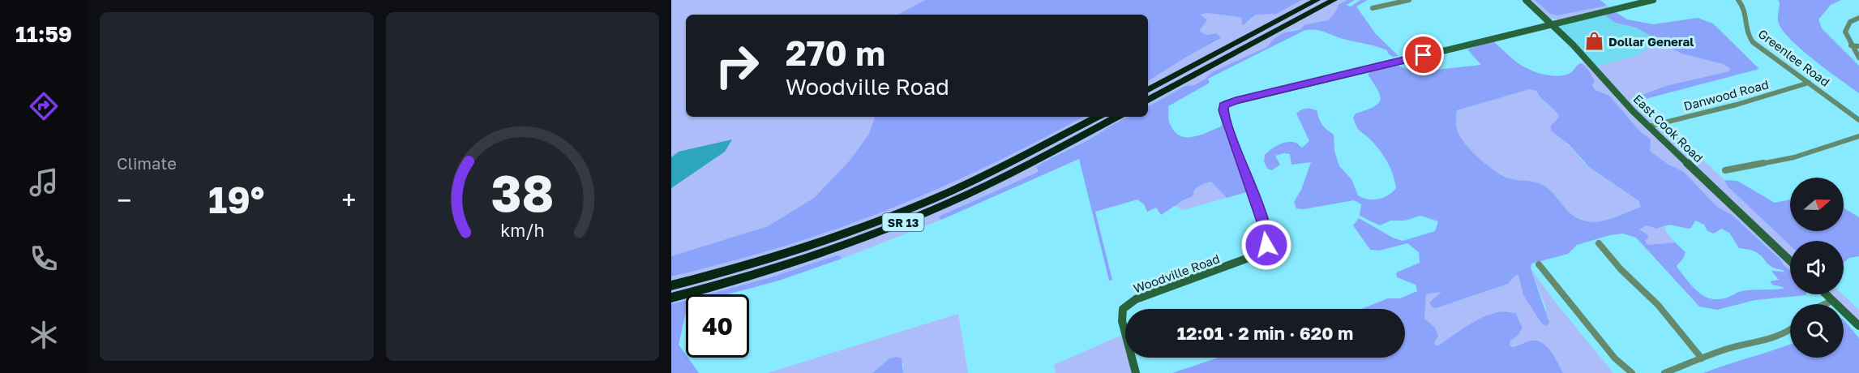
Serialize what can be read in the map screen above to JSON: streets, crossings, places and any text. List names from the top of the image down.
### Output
{
  "streets": {
    "highway": ["SR 13"],
    "street": [
      "Greenlee Road",
      "Danwood Road",
      "East Cook Road",
      "Woodville Road"
    ]
  },
  "crossings": [
    ["Greenlee Road", "Danwood Road"],
    ["Danwood Road", "East Cook Road"],
    ["East Cook Road", "Woodville Road"]
  ],
  "places": {
    "shop": ["Dollar General"]
  },
  "north": "right",
  "page": {
    "tabs": "11:59",
    "tile": "Climate",
    "turn": ["270 m", "Woodville Road"],
    "heat": ["−", "19°", "+"],
    "limit": "40",
    "trip": "12:01 · 2 min · 620 m",
    "gauge": ["38", "km/h"]
  }
}
